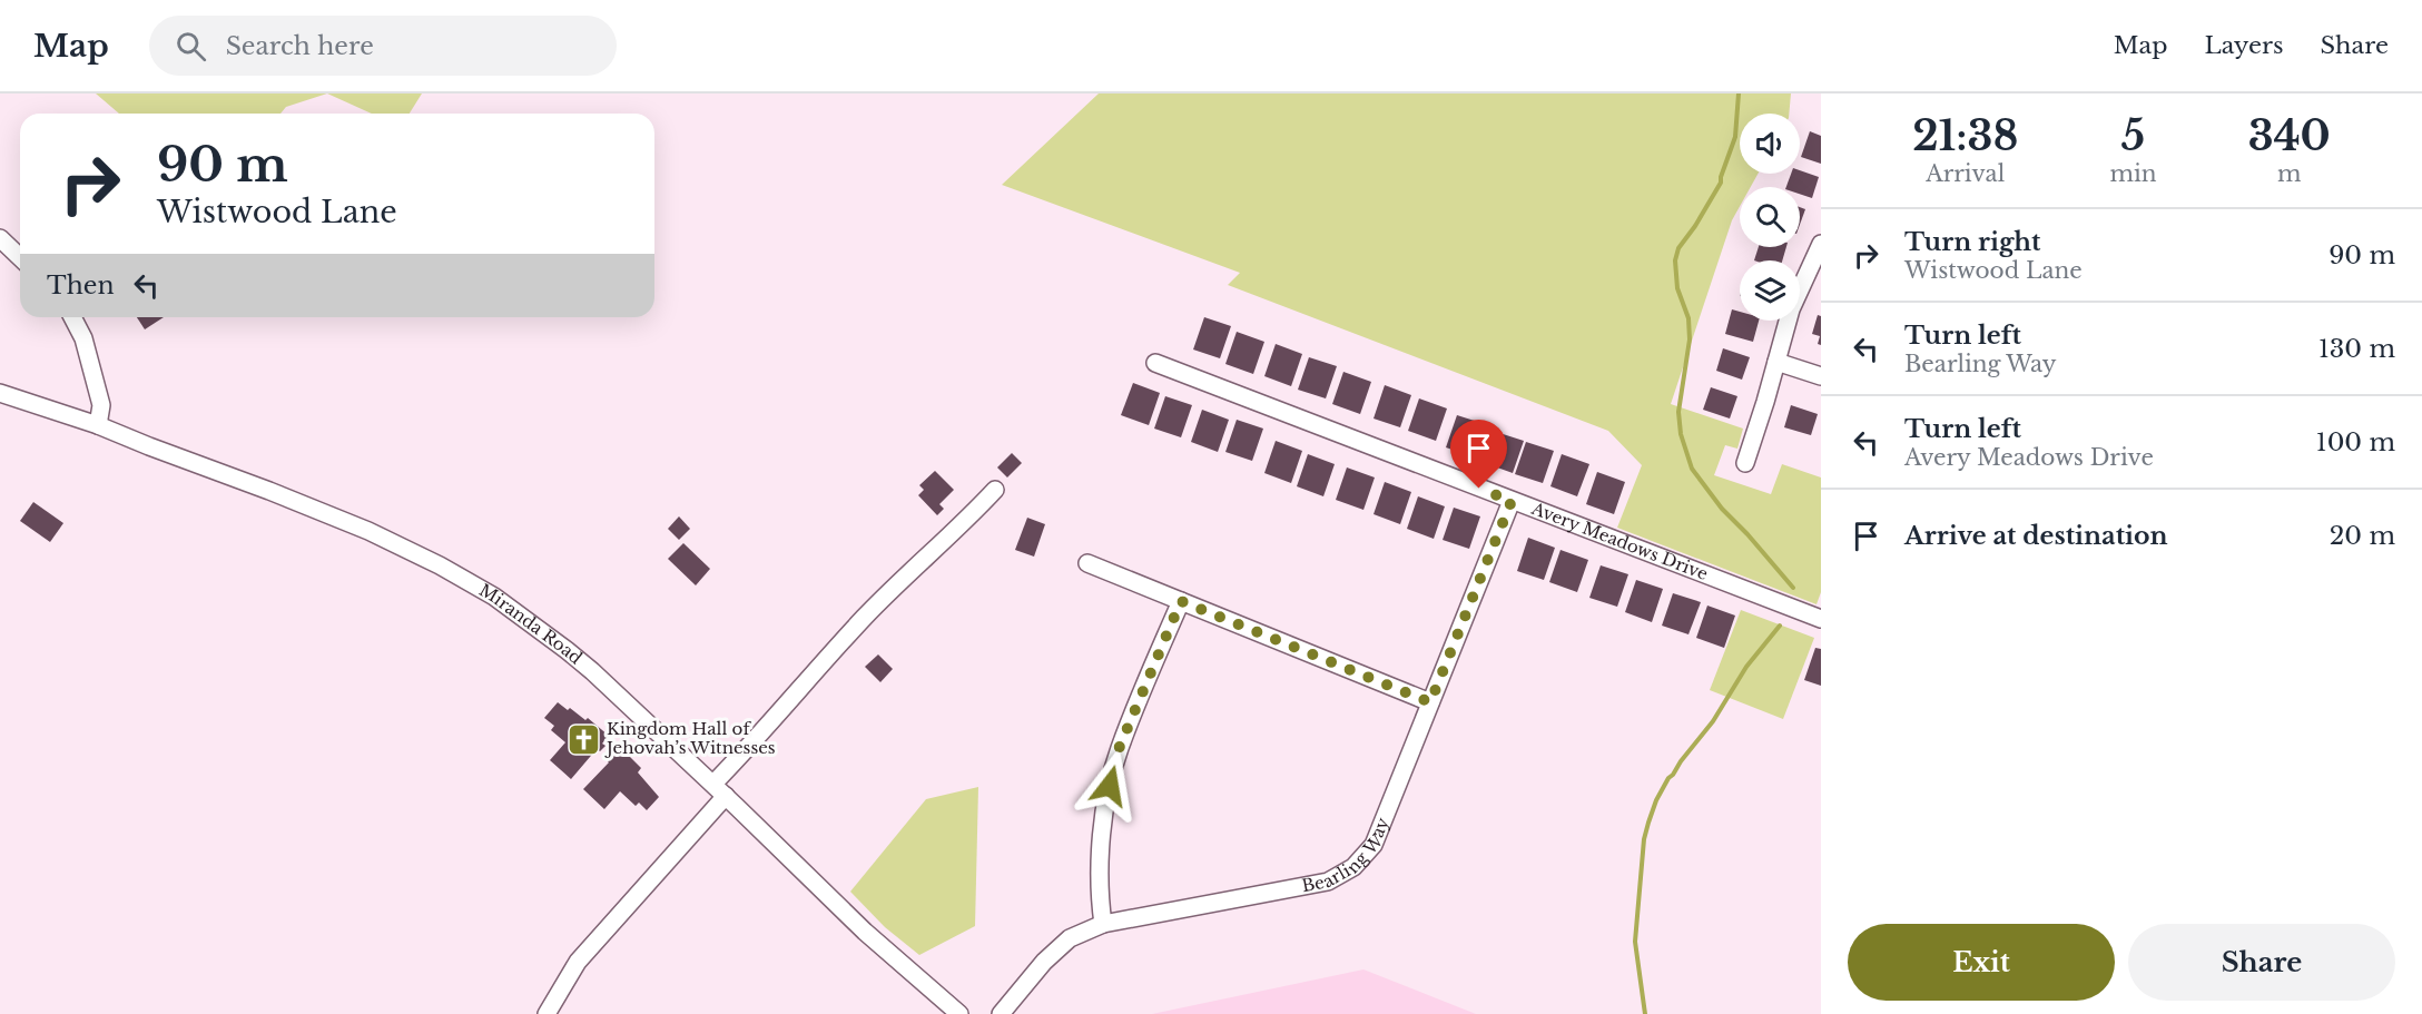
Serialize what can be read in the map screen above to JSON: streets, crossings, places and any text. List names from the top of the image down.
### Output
{
  "streets": {
    "street": ["Avery Meadows Drive", "Miranda Road", "Bearling Way"]
  },
  "crossings": [
    ["Avery Meadows Drive", "Bearling Way"]
  ],
  "places": {
    "church": ["Kingdom Hall of Jehovah’s Witnesses"]
  },
  "page": {
    "header": "Map",
    "search": "Search here",
    "nav": ["Map", "Layers", "Share"],
    "eta": [
      "21:38",
      "Arrival",
      "5",
      "min",
      "340",
      "m"
    ],
    "turn": ["90 m", "Wistwood Lane"],
    "list": [
      {
        "name": "Turn right",
        "note": "Wistwood Lane",
        "value": "90 m"
      },
      {
        "name": "Turn left",
        "note": "Bearling Way",
        "value": "130 m"
      },
      {
        "name": "Turn left",
        "note": "Avery Meadows Drive",
        "value": "100 m"
      },
      {
        "name": "Arrive at destination",
        "value": "20 m"
      }
    ],
    "then": "Then",
    "buttons": ["Exit", "Share"]
  }
}
